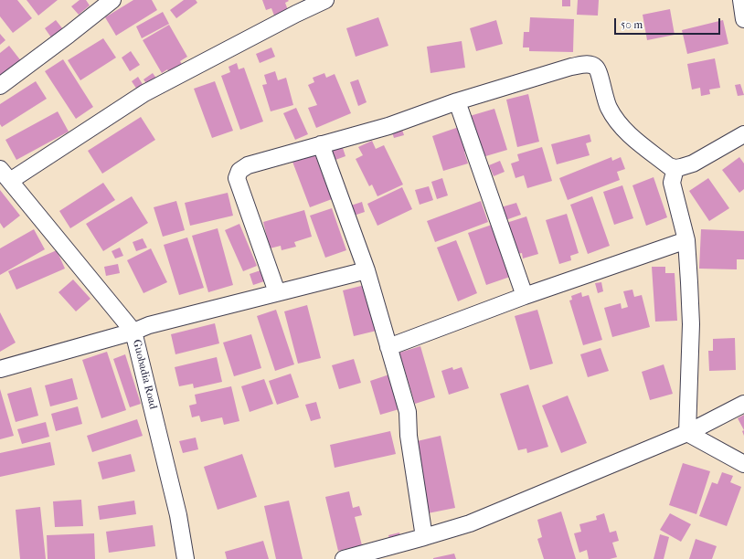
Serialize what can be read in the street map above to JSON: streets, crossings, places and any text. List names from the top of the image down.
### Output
{
  "streets": {
    "street": ["Guobadia Road"]
  },
  "scale_bar": "50 m"
}
